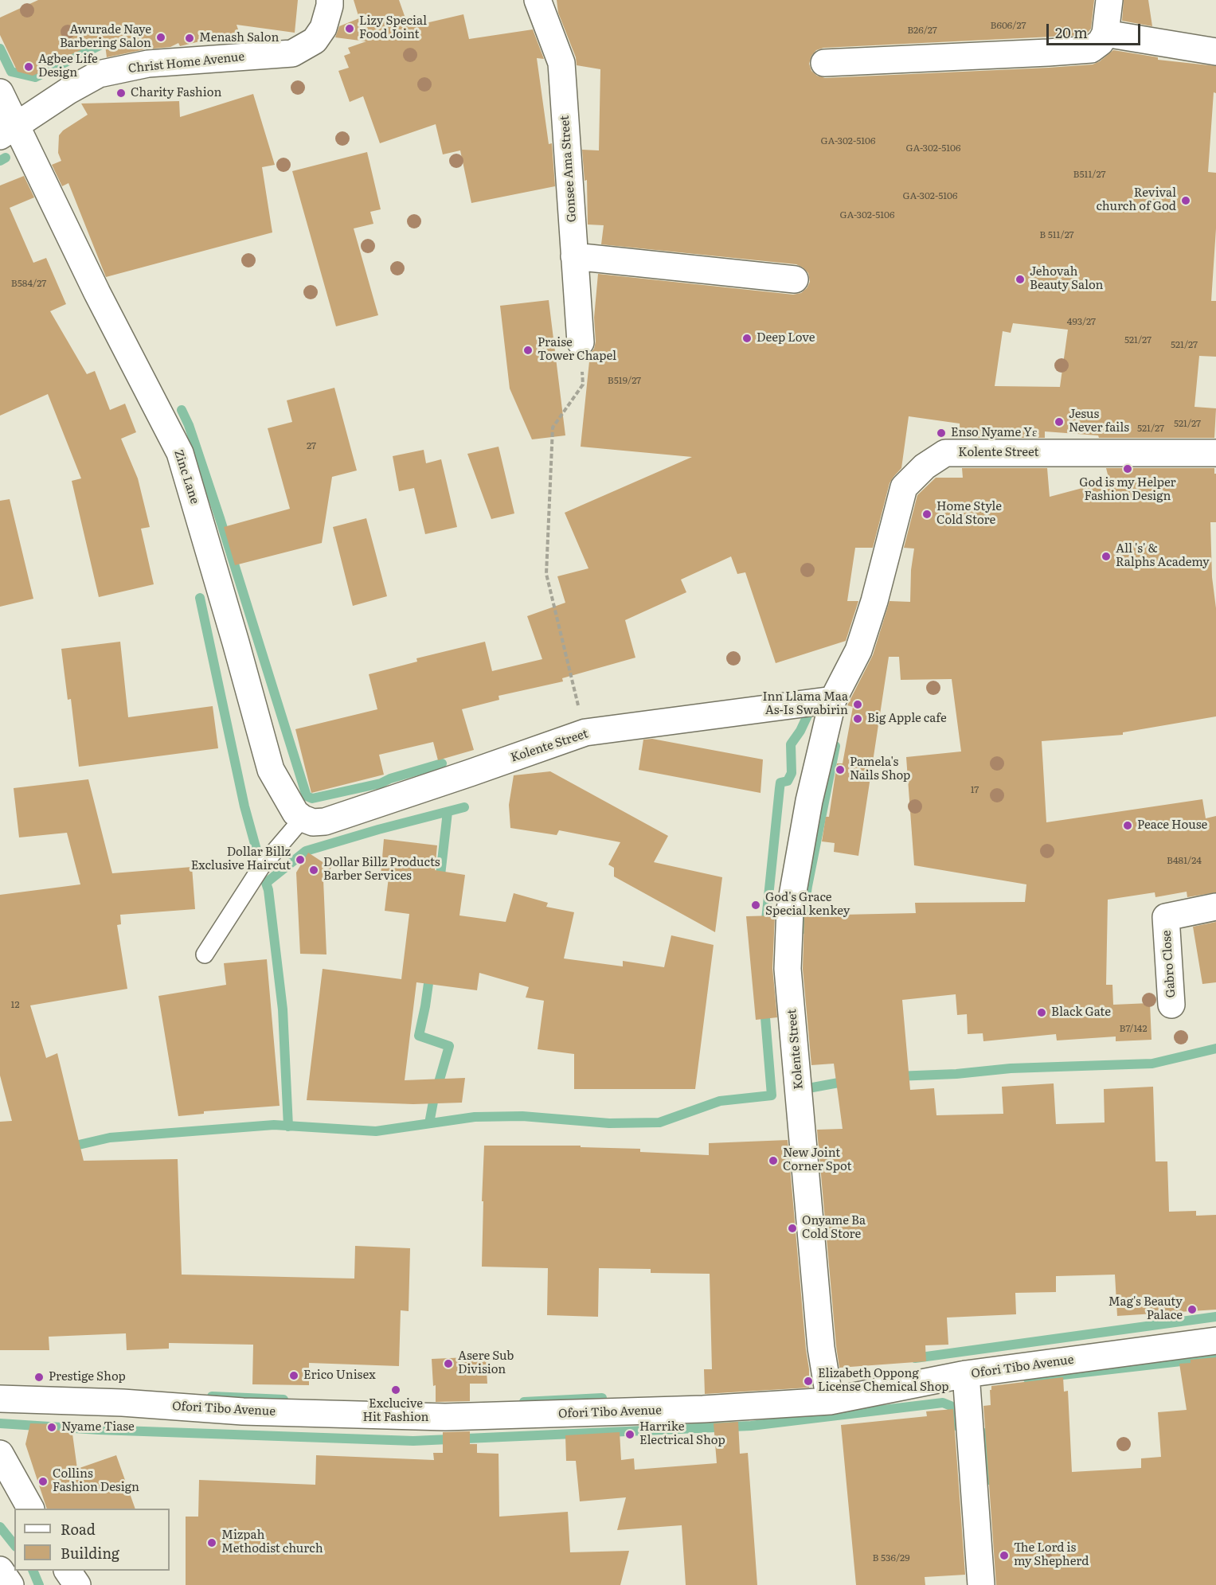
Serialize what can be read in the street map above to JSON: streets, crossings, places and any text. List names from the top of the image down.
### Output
{
  "streets": {
    "street": [
      "Christ Home Avenue",
      "Gonsee Ama Street",
      "Kolente Street",
      "Zinc Lane",
      "Gabro Close",
      "Ofori Tibo Avenue"
    ]
  },
  "crossings": [
    ["Christ Home Avenue", "Zinc Lane"],
    ["Kolente Street", "Zinc Lane"],
    ["Kolente Street", "Ofori Tibo Avenue"]
  ],
  "places": [
    "Lizy Special Food Joint",
    "Awurade Naye Barbering Salon",
    "Menash Salon",
    "Agbee Life Design",
    "Charity Fashion",
    "Revival church of God",
    "Jehovah Beauty Salon",
    "Deep Love",
    "Praise Tower Chapel",
    "Jesus Never fails",
    "Enso Nyame Yɛ",
    "God is my Helper Fashion Design",
    "Home Style Cold Store",
    "All 's' & Ralphs Academy",
    "Inn Llama Maa As-Is Swabirin",
    "Big Apple cafe",
    "Pamela's Nails Shop",
    "Peace House",
    "Dollar Billz Exclusive Haircut",
    "Dollar Billz Products Barber Services",
    "God's Grace Special kenkey",
    "Black Gate",
    "New Joint Corner Spot",
    "Onyame Ba Cold Store",
    "Mag's Beauty Palace",
    "Asere Sub Division",
    "Erico Unisex",
    "Prestige Shop",
    "Elizabeth Oppong License Chemical Shop",
    "Exclucive Hit Fashion",
    "Nyame Tiase",
    "Harrike Electrical Shop",
    "Collins Fashion Design",
    "Mizpah Methodist church",
    "The Lord is my Shepherd"
  ],
  "house_numbers": [
    "B606/27",
    "B26/27",
    "GA-302-5106",
    "GA-302-5106",
    "B511/27",
    "GA-302-5106",
    "GA-302-5106",
    "B 511/27",
    "B584/27",
    "493/27",
    "521/27",
    "521/27",
    "B519/27",
    "521/27",
    "521/27",
    "27",
    "17",
    "B481/24",
    "12",
    "B7/142",
    "B 536/29"
  ],
  "legend": ["Road", "Building"],
  "scale_bar": "20 m"
}
